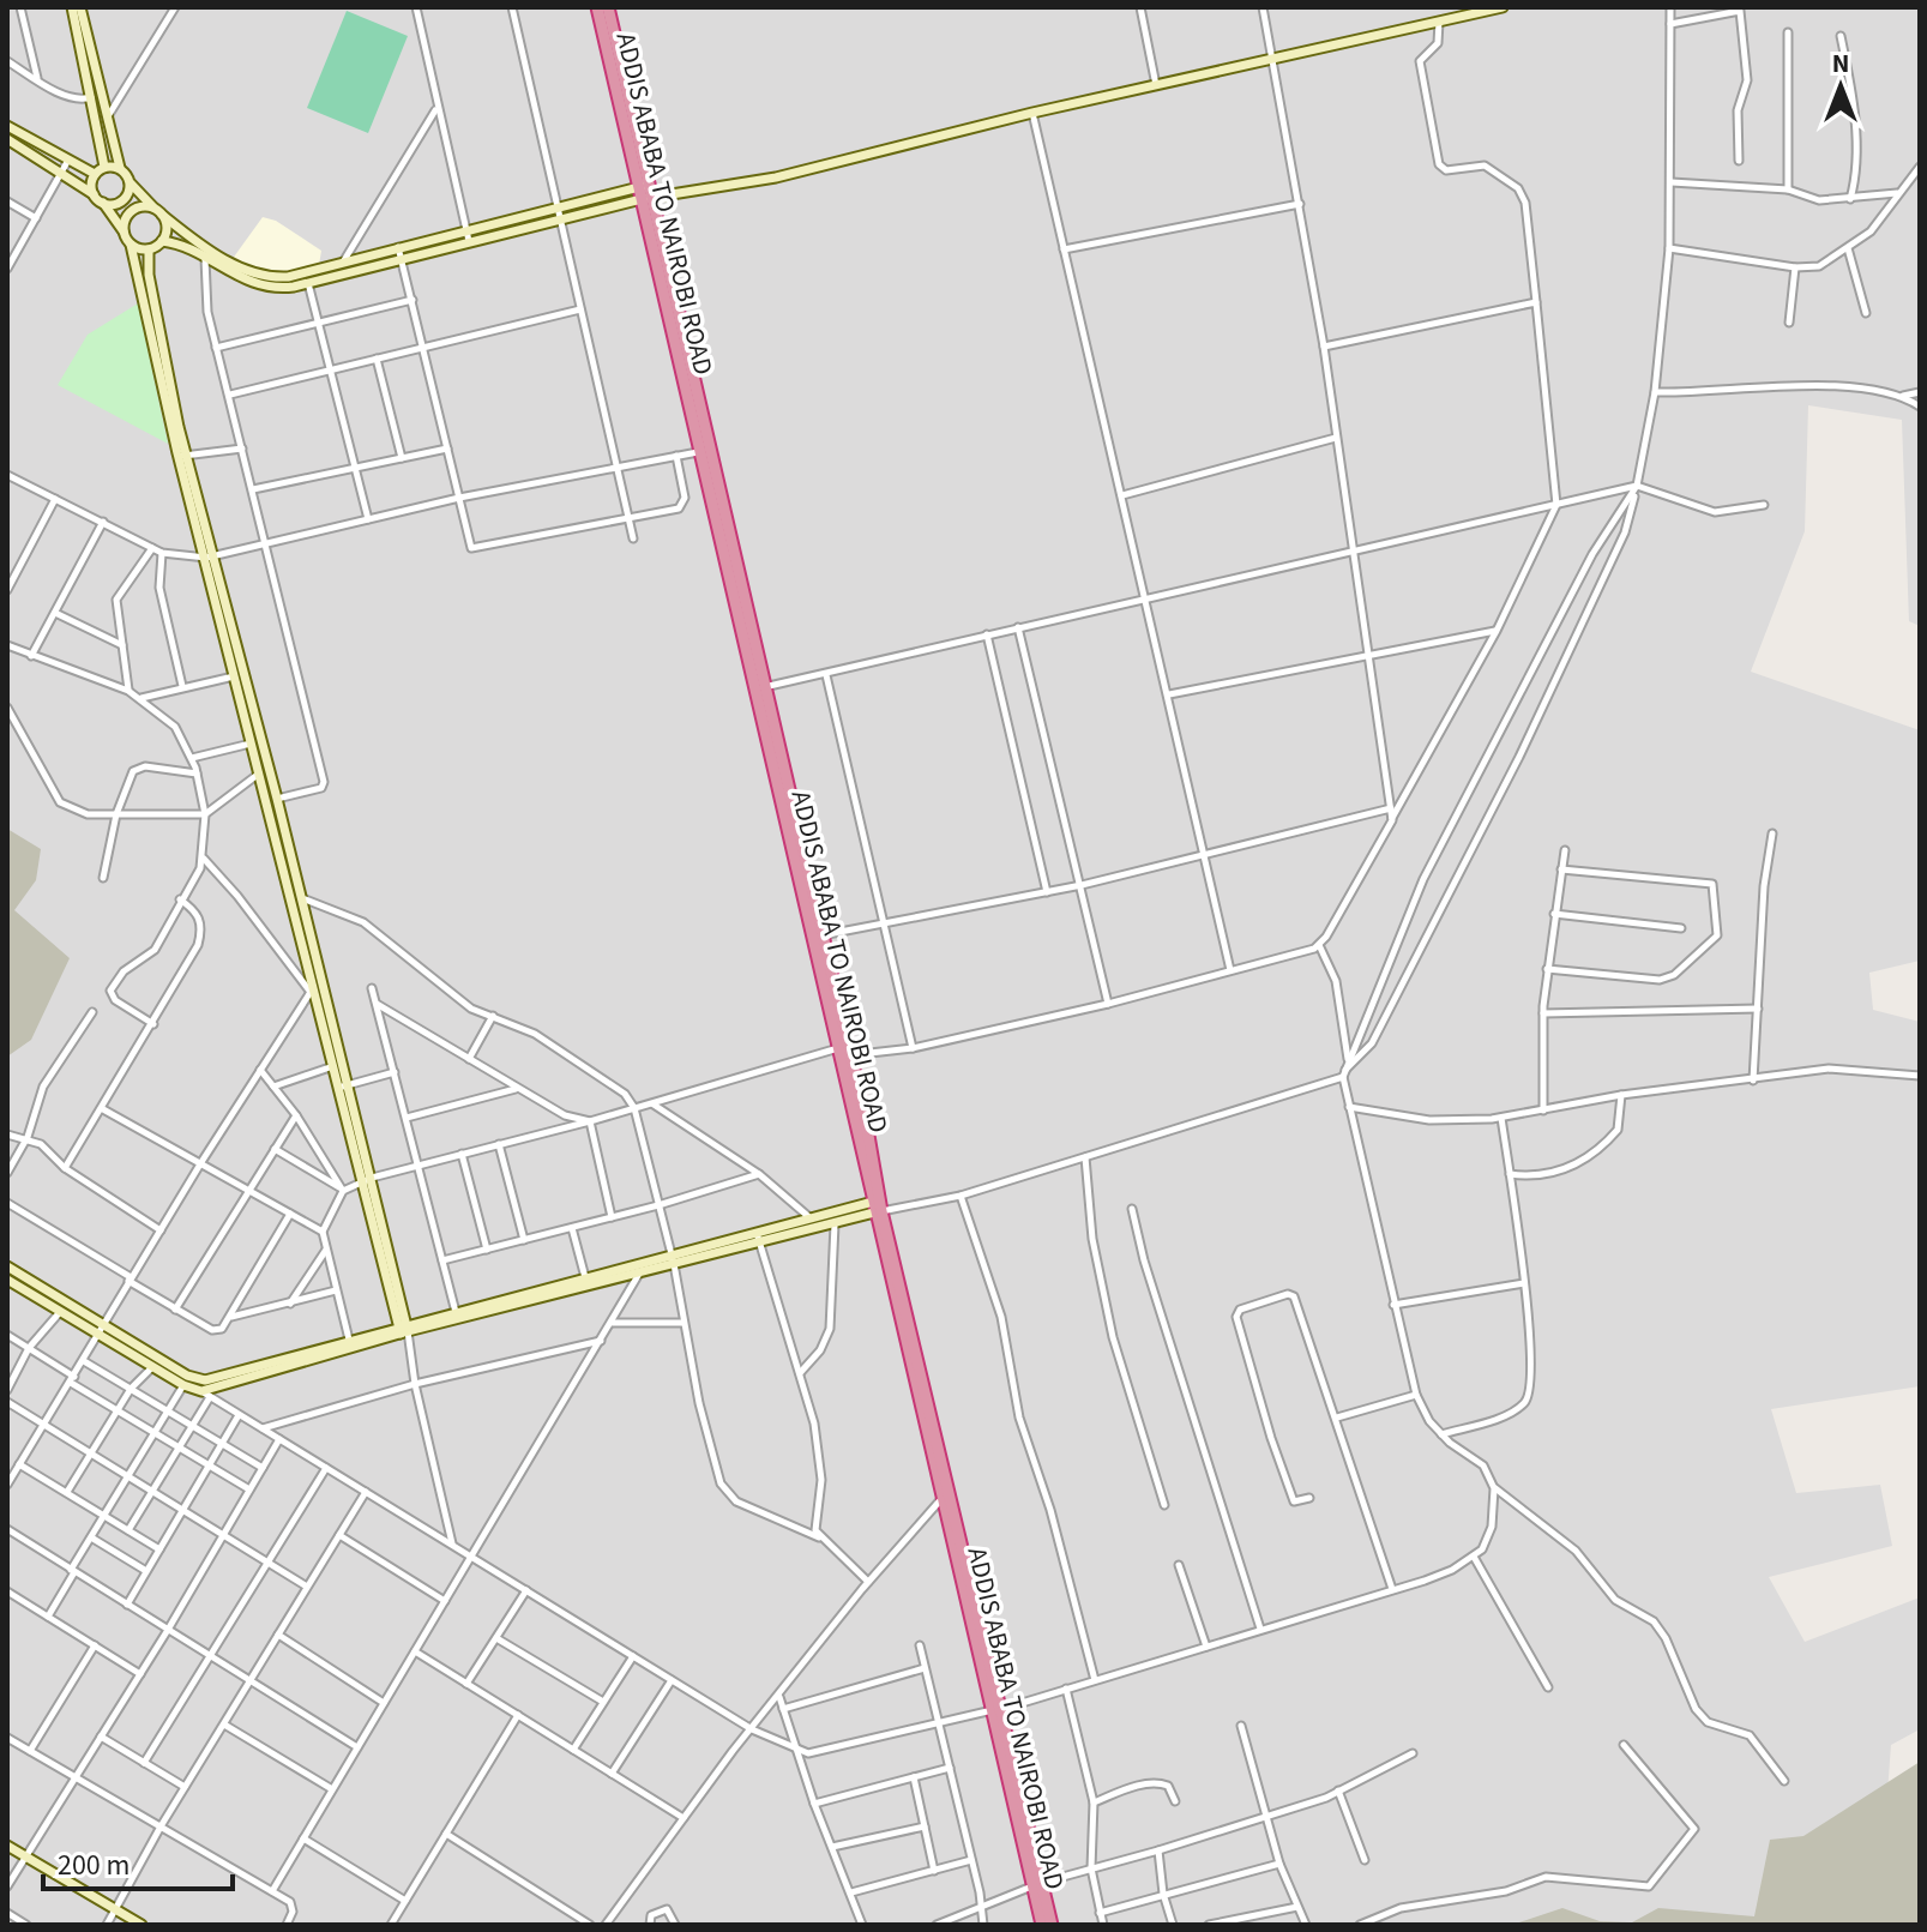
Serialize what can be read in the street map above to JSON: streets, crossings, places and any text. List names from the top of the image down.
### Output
{
  "streets": {
    "highway": ["ADDIS ABABA TO NAIROBI ROAD"]
  },
  "scale_bar": "200 m",
  "north": "top"
}
